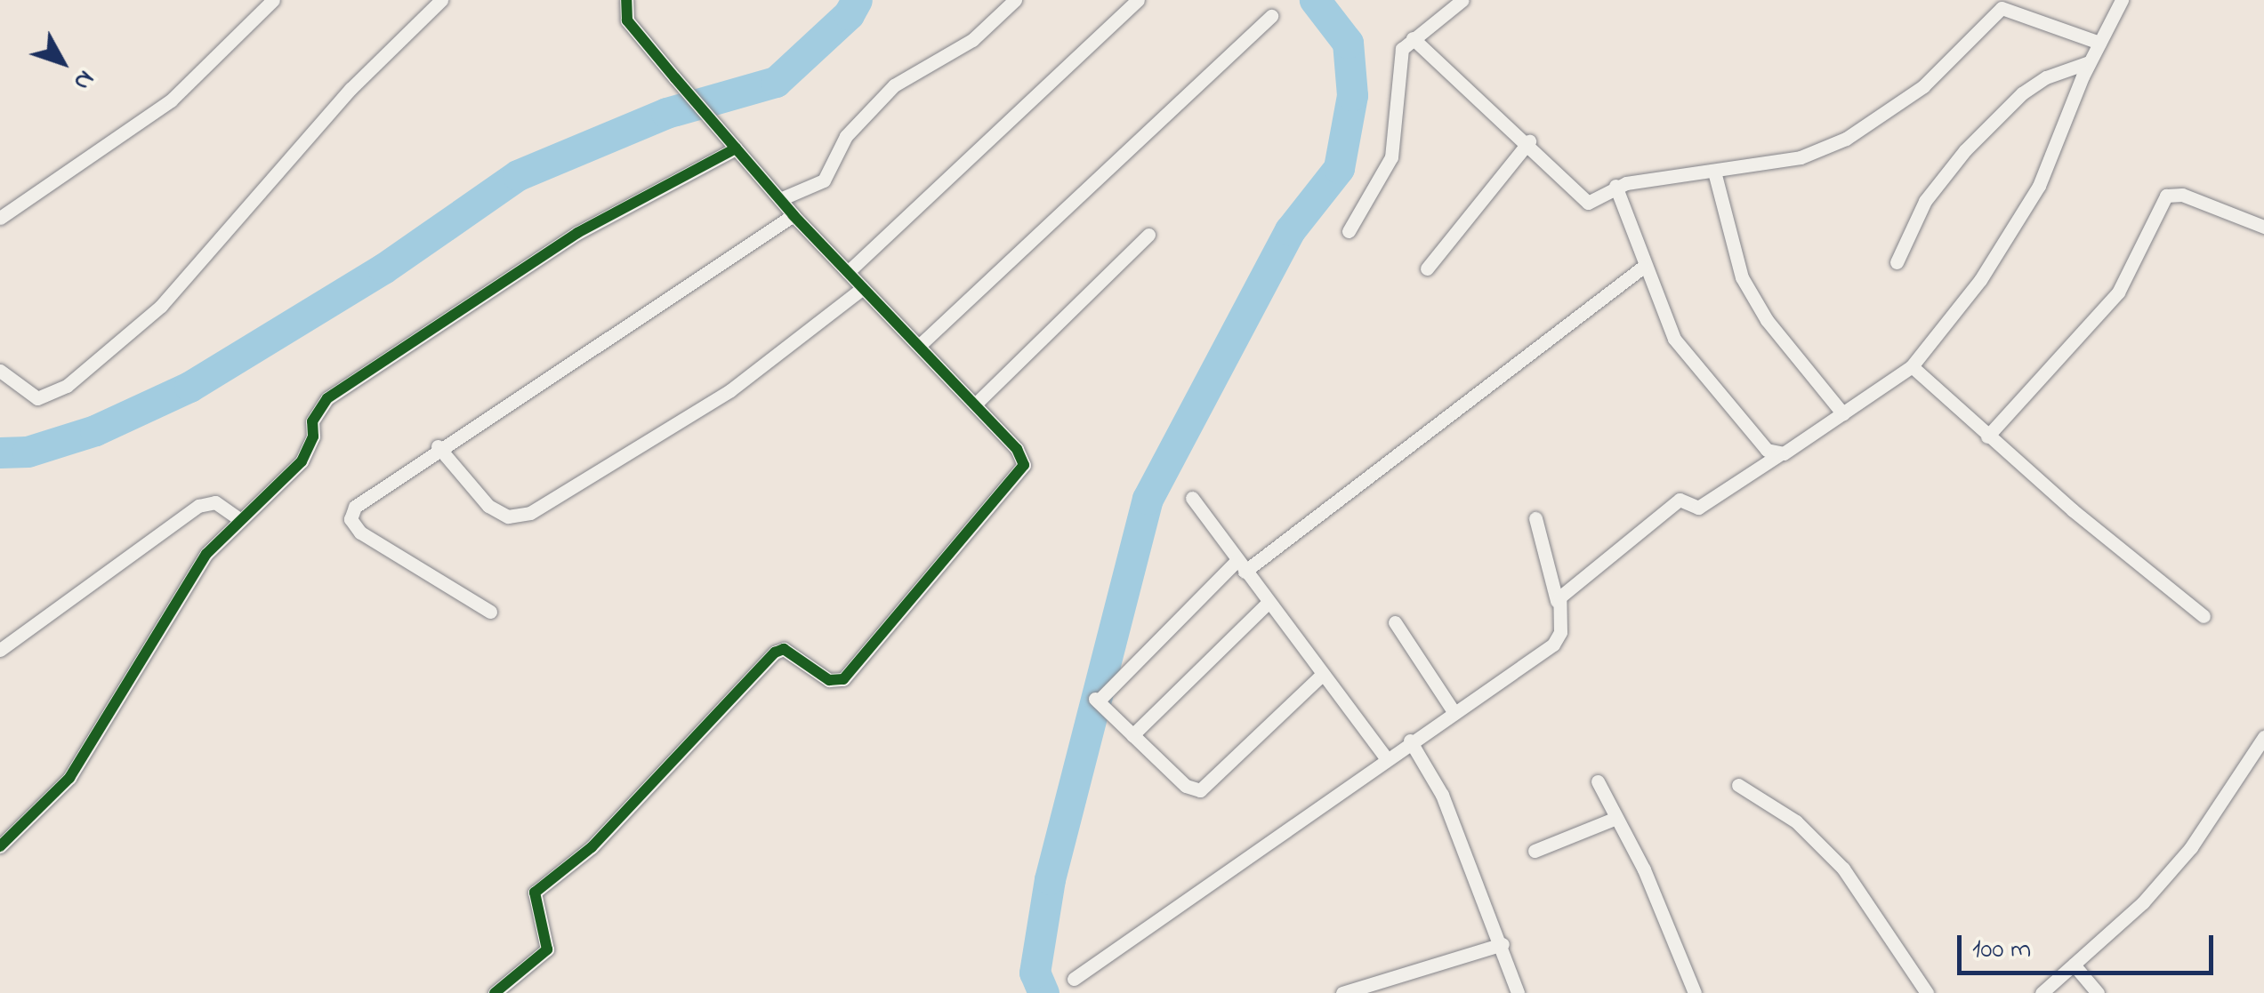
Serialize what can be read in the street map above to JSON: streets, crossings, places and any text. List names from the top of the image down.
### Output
{
  "scale_bar": "100 m",
  "north": "bottom right"
}
